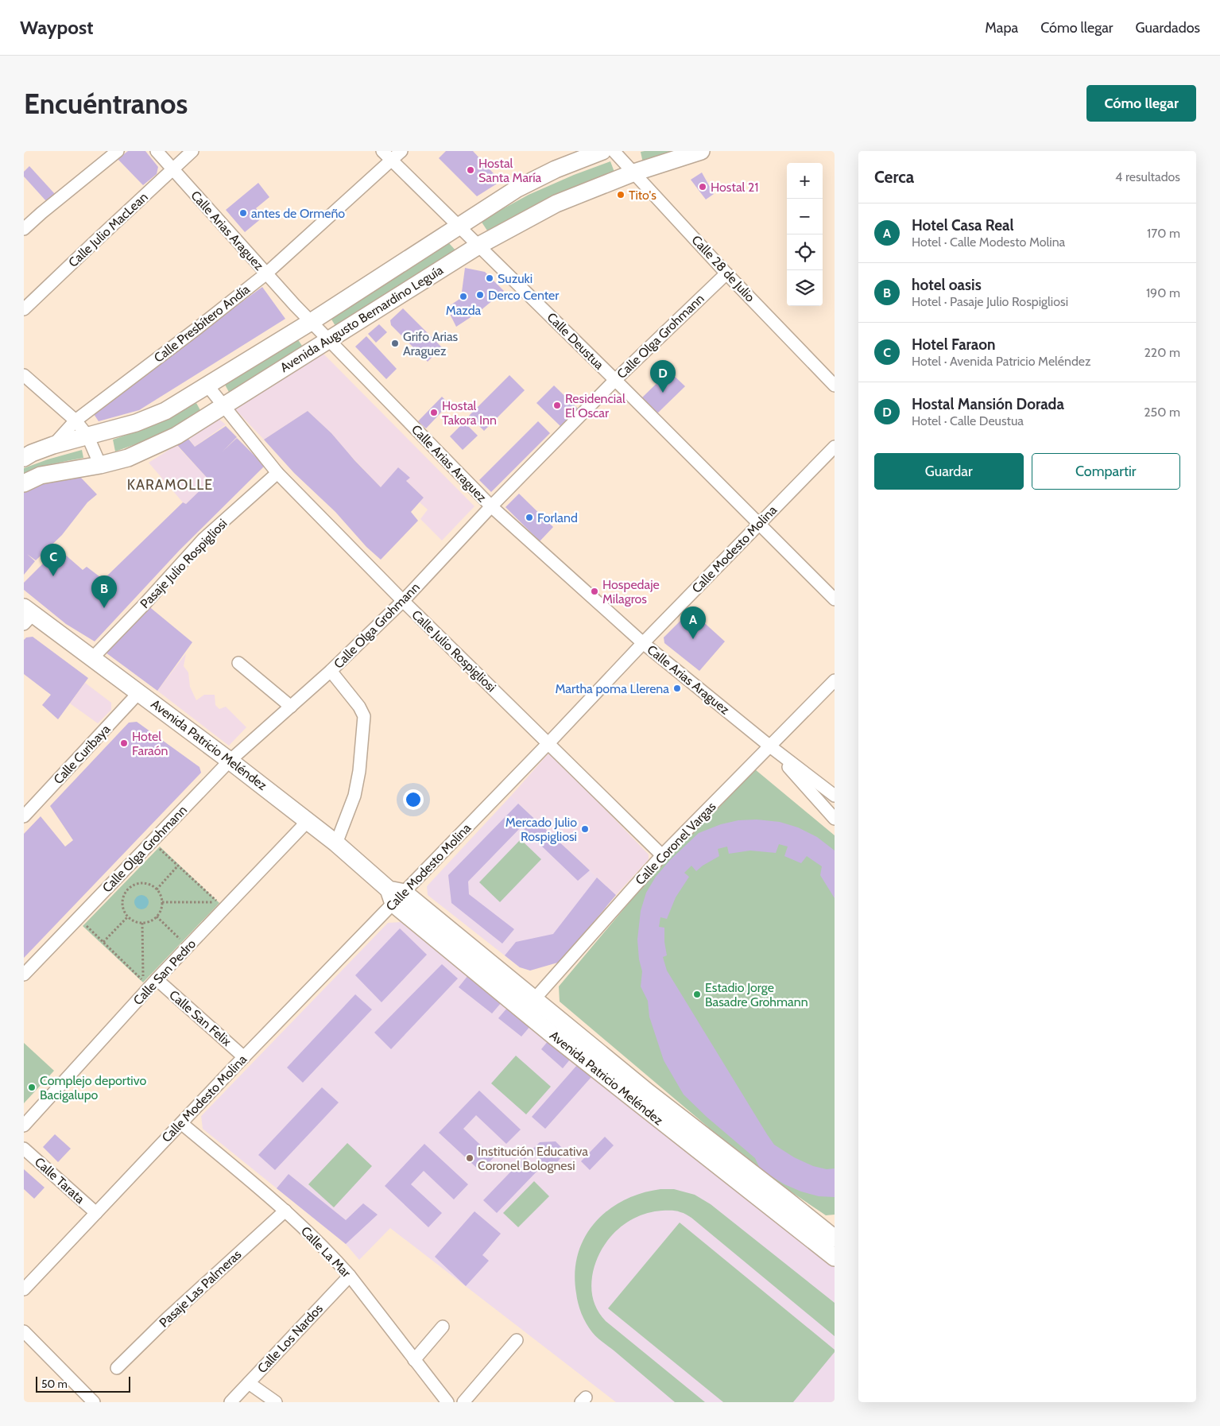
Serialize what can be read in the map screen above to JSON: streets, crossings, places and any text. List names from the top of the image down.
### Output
{
  "streets": {
    "street": [
      "Calle Julio MacLean",
      "Calle Arias Araguez",
      "Calle 28 de Julio",
      "Avenida Augusto Bernardino Leguía",
      "Calle Presbítero Andía",
      "Calle Olga Grohmann",
      "Calle Deustua",
      "Calle Modesto Molina",
      "Pasaje Julio Rospigliosi",
      "Calle Julio Rospigliosi",
      "Avenida Patricio Meléndez",
      "Calle Curibaya",
      "Calle Coronel Vargas",
      "Calle San Pedro",
      "Calle San Felix",
      "Calle Tarata",
      "Calle La Mar",
      "Pasaje Las Palmeras",
      "Calle Los Nardos"
    ]
  },
  "crossings": [
    ["Calle Julio MacLean", "Calle Arias Araguez"],
    ["Calle Arias Araguez", "Avenida Augusto Bernardino Leguía"],
    ["Calle Arias Araguez", "Calle Presbítero Andía"],
    ["Calle Arias Araguez", "Calle Olga Grohmann"],
    ["Calle Arias Araguez", "Calle Modesto Molina"],
    ["Calle Arias Araguez", "Calle Coronel Vargas"],
    ["Calle 28 de Julio", "Avenida Augusto Bernardino Leguía"],
    ["Calle 28 de Julio", "Calle Olga Grohmann"],
    ["Avenida Augusto Bernardino Leguía", "Calle Presbítero Andía"],
    ["Avenida Augusto Bernardino Leguía", "Calle Deustua"],
    ["Avenida Augusto Bernardino Leguía", "Calle Julio Rospigliosi"],
    ["Calle Presbítero Andía", "Calle Deustua"],
    ["Calle Olga Grohmann", "Calle Deustua"],
    ["Calle Olga Grohmann", "Calle Julio Rospigliosi"],
    ["Calle Olga Grohmann", "Avenida Patricio Meléndez"],
    ["Calle Deustua", "Calle Modesto Molina"],
    ["Calle Modesto Molina", "Calle Julio Rospigliosi"],
    ["Calle Modesto Molina", "Avenida Patricio Meléndez"],
    ["Calle Modesto Molina", "Calle San Felix"],
    ["Calle Modesto Molina", "Calle Tarata"],
    ["Calle Modesto Molina", "Calle La Mar"],
    ["Pasaje Julio Rospigliosi", "Calle Julio Rospigliosi"],
    ["Pasaje Julio Rospigliosi", "Avenida Patricio Meléndez"],
    ["Calle Julio Rospigliosi", "Calle Coronel Vargas"],
    ["Avenida Patricio Meléndez", "Calle Curibaya"],
    ["Avenida Patricio Meléndez", "Calle Coronel Vargas"],
    ["Avenida Patricio Meléndez", "Calle San Pedro"],
    ["Calle San Pedro", "Calle San Felix"],
    ["Calle La Mar", "Pasaje Las Palmeras"],
    ["Calle La Mar", "Calle Los Nardos"]
  ],
  "districts": ["KARAMOLLE"],
  "places": [
    "Hostal Santa María",
    "Hostal 21",
    "Tito's",
    "antes de Ormeño",
    "Suzuki",
    "Derco Center",
    "Mazda",
    "Grifo Arias Araguez",
    "Residencial El Oscar",
    "Hostal Takora Inn",
    "Forland",
    "Hospedaje Milagros",
    "Martha poma Llerena",
    "Hotel Faraón",
    "Mercado Julio Rospigliosi",
    "Estadio Jorge Basadre Grohmann",
    "Complejo deportivo Bacigalupo",
    "Institución Educativa Coronel Bolognesi"
  ],
  "scale_bar": "50 m",
  "page": {
    "header": "Waypost",
    "nav": ["Mapa", "Cómo llegar", "Guardados"],
    "buttons": [
      "Cómo llegar",
      ["Guardar", "Compartir"]
    ],
    "title": "Encuéntranos",
    "heading": ["Cerca", "4 resultados"],
    "map_buttons": ["+", "−"],
    "list": [
      {
        "mark": "A",
        "name": "Hotel Casa Real",
        "note": "Hotel · Calle Modesto Molina",
        "value": "170 m"
      },
      {
        "mark": "B",
        "name": "hotel oasis",
        "note": "Hotel · Pasaje Julio Rospigliosi",
        "value": "190 m"
      },
      {
        "mark": "C",
        "name": "Hotel Faraon",
        "note": "Hotel · Avenida Patricio Meléndez",
        "value": "220 m"
      },
      {
        "mark": "D",
        "name": "Hostal Mansión Dorada",
        "note": "Hotel · Calle Deustua",
        "value": "250 m"
      }
    ],
    "pins": [
      "D",
      "C",
      "B",
      "A"
    ],
    "scale": "50 m"
  }
}
